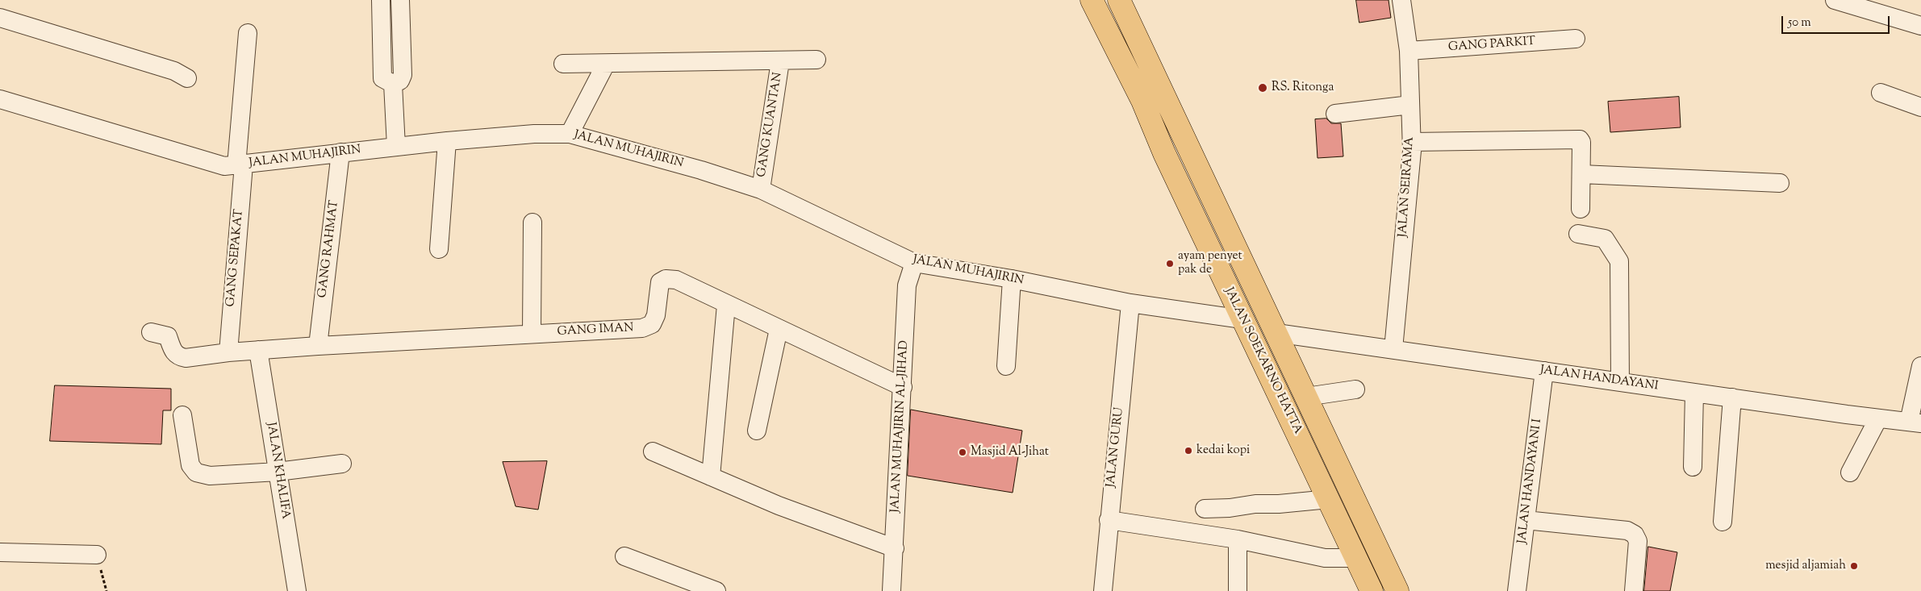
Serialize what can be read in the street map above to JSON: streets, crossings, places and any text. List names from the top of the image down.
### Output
{
  "streets": {
    "main road": ["JALAN SOEKARNO HATTA"],
    "street": [
      "GANG PARKIT",
      "GANG KUANTAN",
      "JALAN MUHAJIRIN",
      "JALAN SEIRAMA",
      "GANG RAHMAT",
      "GANG SEPAKAT",
      "GANG IMAN",
      "JALAN HANDAYANI",
      "JALAN MUHAJIRIN AL-JIHAD",
      "JALAN GURU",
      "JALAN KHALIFA",
      "JALAN HANDAYANI I"
    ]
  },
  "crossings": [
    ["GANG PARKIT", "JALAN SEIRAMA"],
    ["GANG KUANTAN", "JALAN MUHAJIRIN"],
    ["JALAN MUHAJIRIN", "GANG RAHMAT"],
    ["JALAN MUHAJIRIN", "GANG SEPAKAT"],
    ["JALAN MUHAJIRIN", "JALAN SOEKARNO HATTA"],
    ["JALAN MUHAJIRIN", "JALAN MUHAJIRIN AL-JIHAD"],
    ["JALAN MUHAJIRIN", "JALAN GURU"],
    ["JALAN SEIRAMA", "JALAN HANDAYANI"],
    ["GANG RAHMAT", "GANG IMAN"],
    ["GANG SEPAKAT", "GANG IMAN"],
    ["GANG IMAN", "JALAN MUHAJIRIN AL-JIHAD"],
    ["GANG IMAN", "JALAN KHALIFA"],
    ["JALAN SOEKARNO HATTA", "JALAN HANDAYANI"],
    ["JALAN HANDAYANI", "JALAN HANDAYANI I"]
  ],
  "places": [
    "RS. Ritonga",
    "ayam penyet pak de",
    "kedai kopi",
    "Masjid Al-Jihat",
    "mesjid aljamiah"
  ],
  "scale_bar": "50 m"
}
